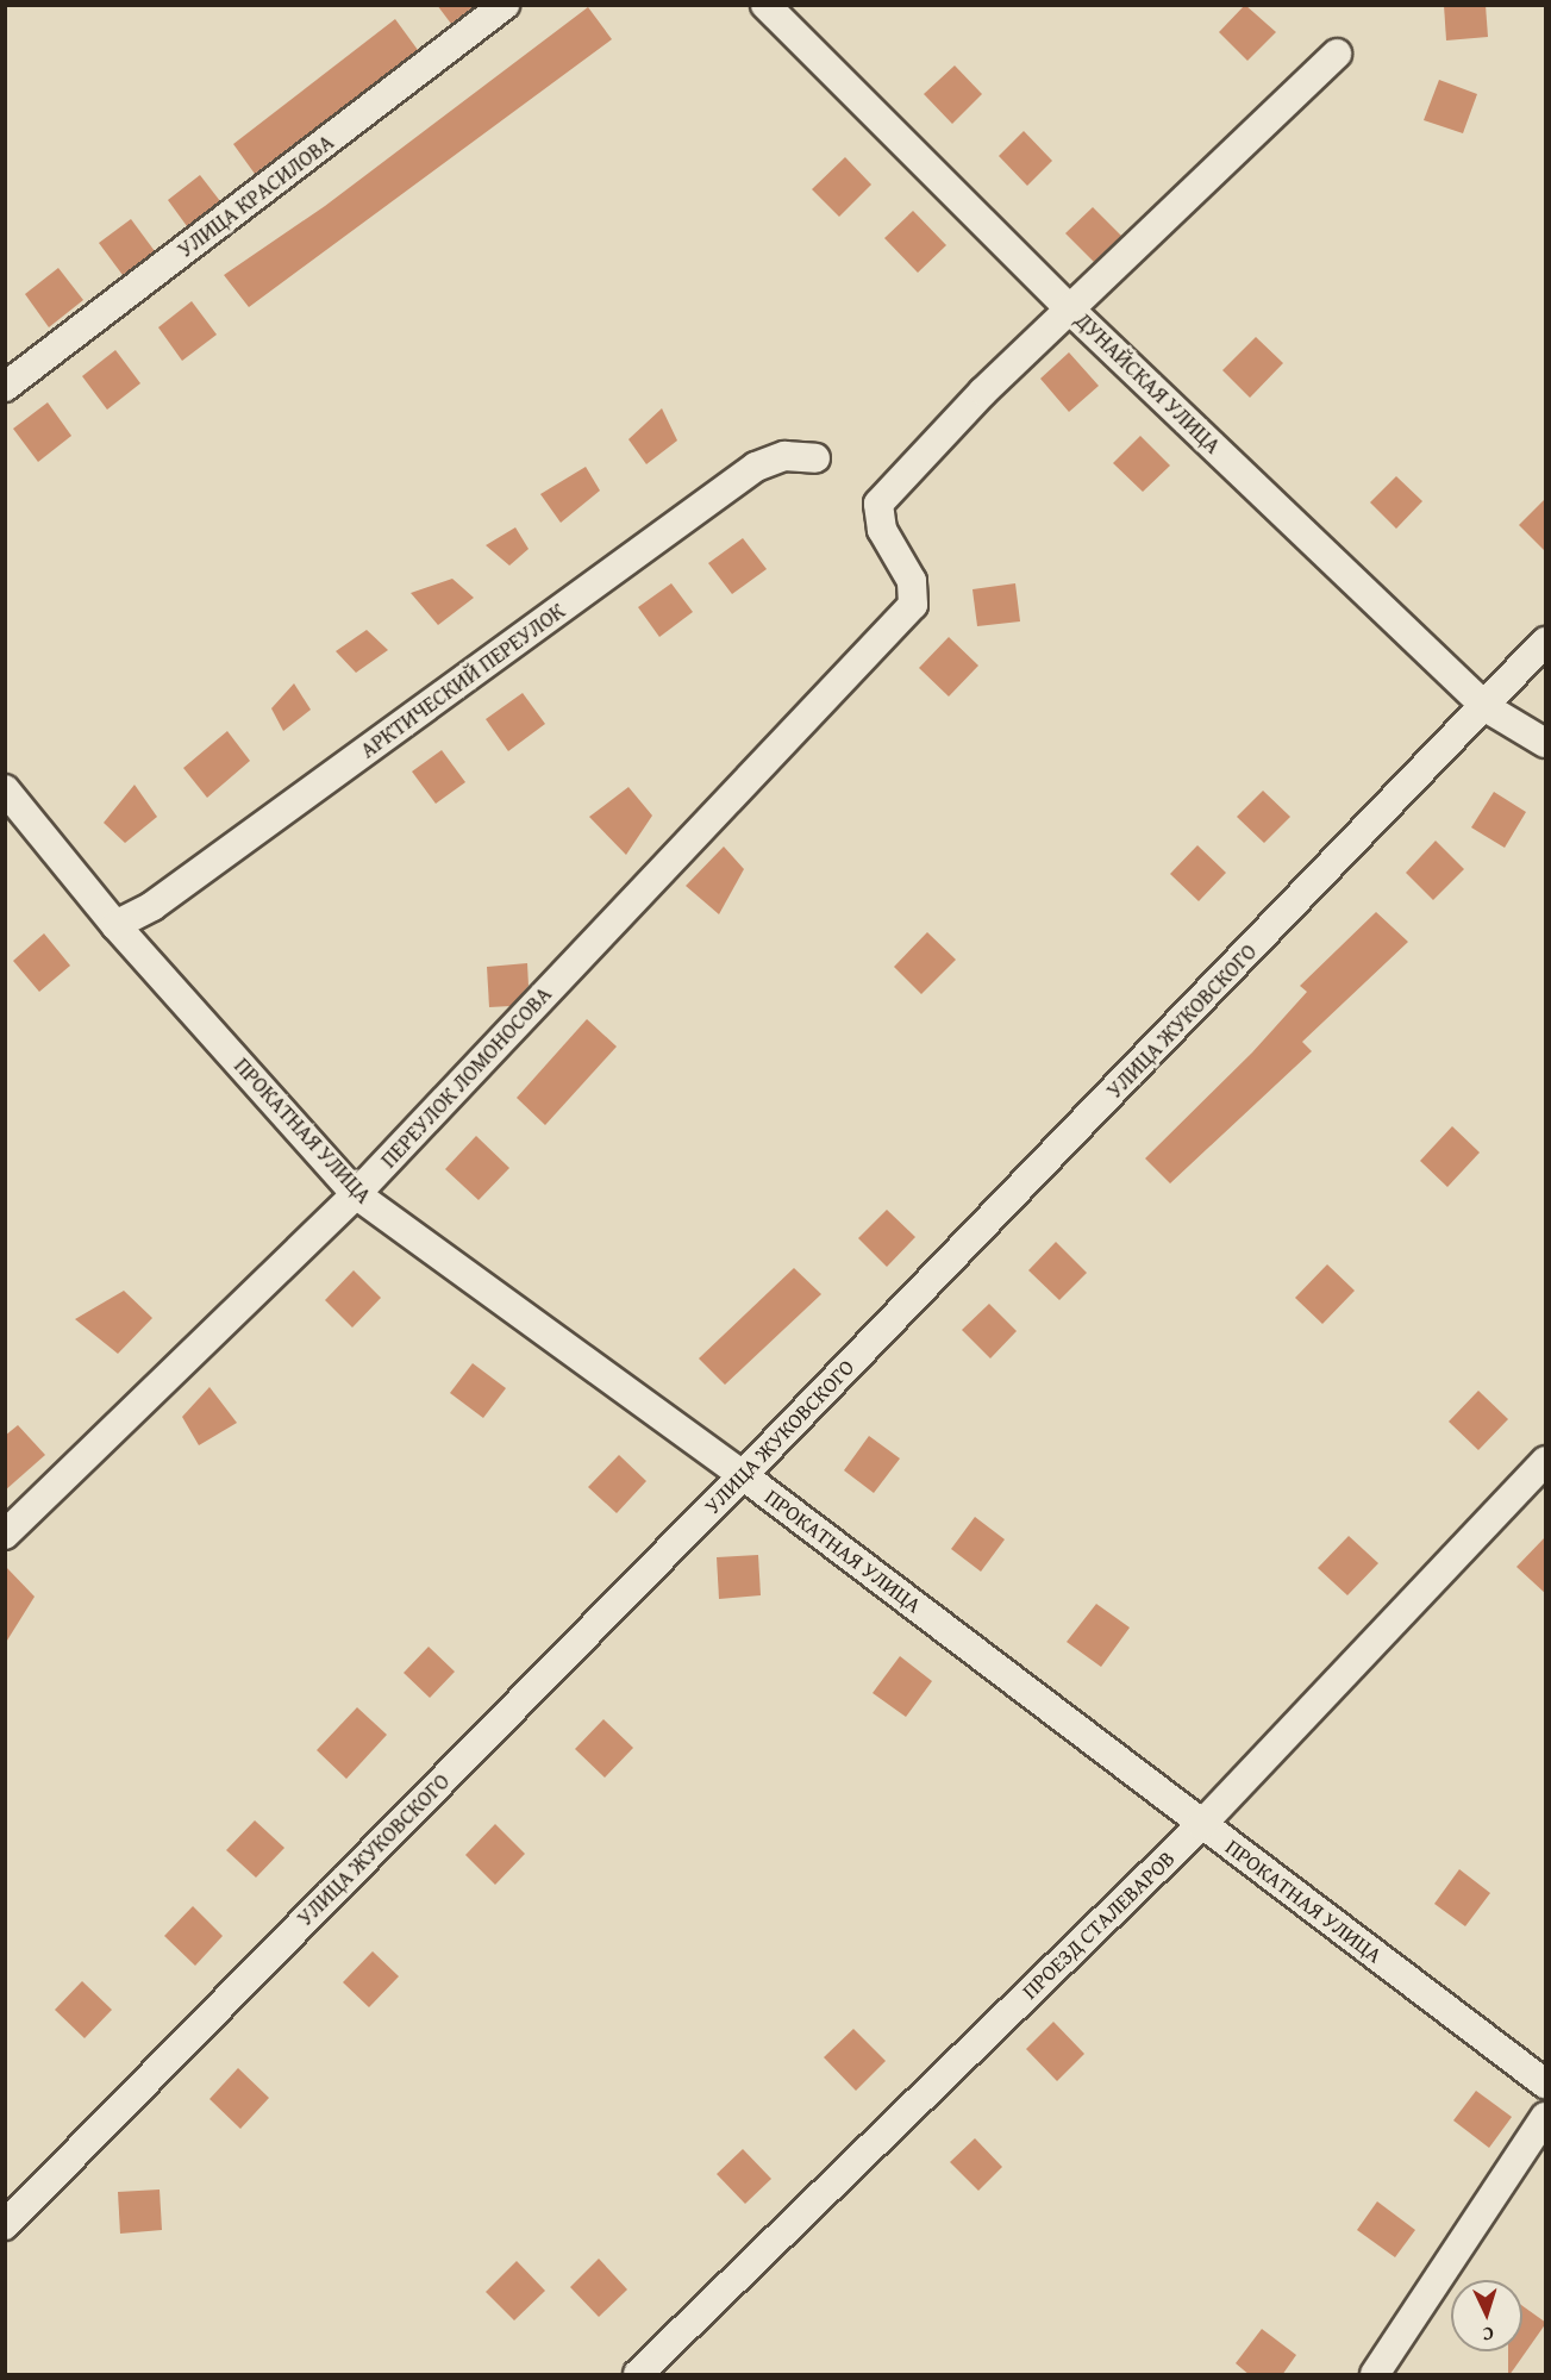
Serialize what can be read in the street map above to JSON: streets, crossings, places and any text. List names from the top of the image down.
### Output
{
  "streets": {
    "street": [
      "УЛИЦА КРАСИЛОВА",
      "ДУНАЙСКАЯ УЛИЦА",
      "АРКТИЧЕСКИЙ ПЕРЕУЛОК",
      "УЛИЦА ЖУКОВСКОГО",
      "ПЕРЕУЛОК ЛОМОНОСОВА",
      "ПРОКАТНАЯ УЛИЦА",
      "ПРОЕЗД СТАЛЕВАРОВ"
    ]
  },
  "crossings": [
    ["ДУНАЙСКАЯ УЛИЦА", "УЛИЦА ЖУКОВСКОГО"],
    ["ДУНАЙСКАЯ УЛИЦА", "ПЕРЕУЛОК ЛОМОНОСОВА"],
    ["АРКТИЧЕСКИЙ ПЕРЕУЛОК", "ПРОКАТНАЯ УЛИЦА"],
    ["УЛИЦА ЖУКОВСКОГО", "ПРОКАТНАЯ УЛИЦА"],
    ["ПЕРЕУЛОК ЛОМОНОСОВА", "ПРОКАТНАЯ УЛИЦА"],
    ["ПРОКАТНАЯ УЛИЦА", "ПРОЕЗД СТАЛЕВАРОВ"]
  ],
  "north": "bottom"
}
